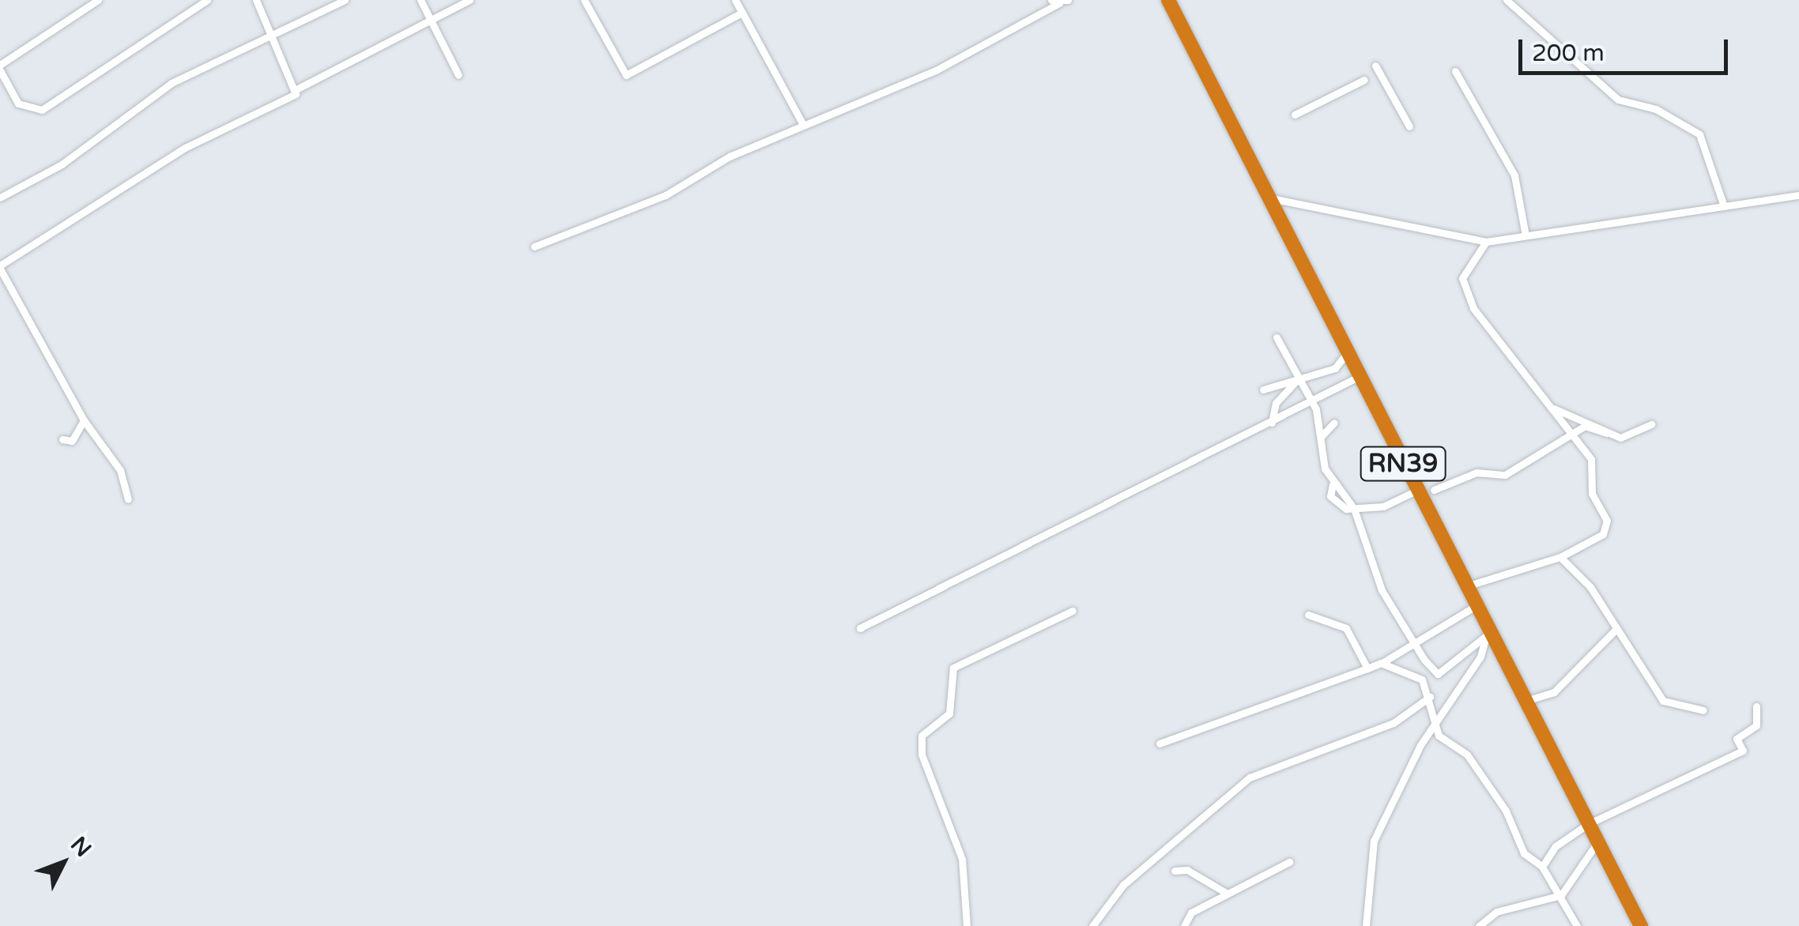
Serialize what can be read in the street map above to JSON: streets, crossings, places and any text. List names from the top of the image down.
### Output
{
  "streets": {
    "highway": ["RN39"]
  },
  "scale_bar": "200 m",
  "north": "top right"
}
